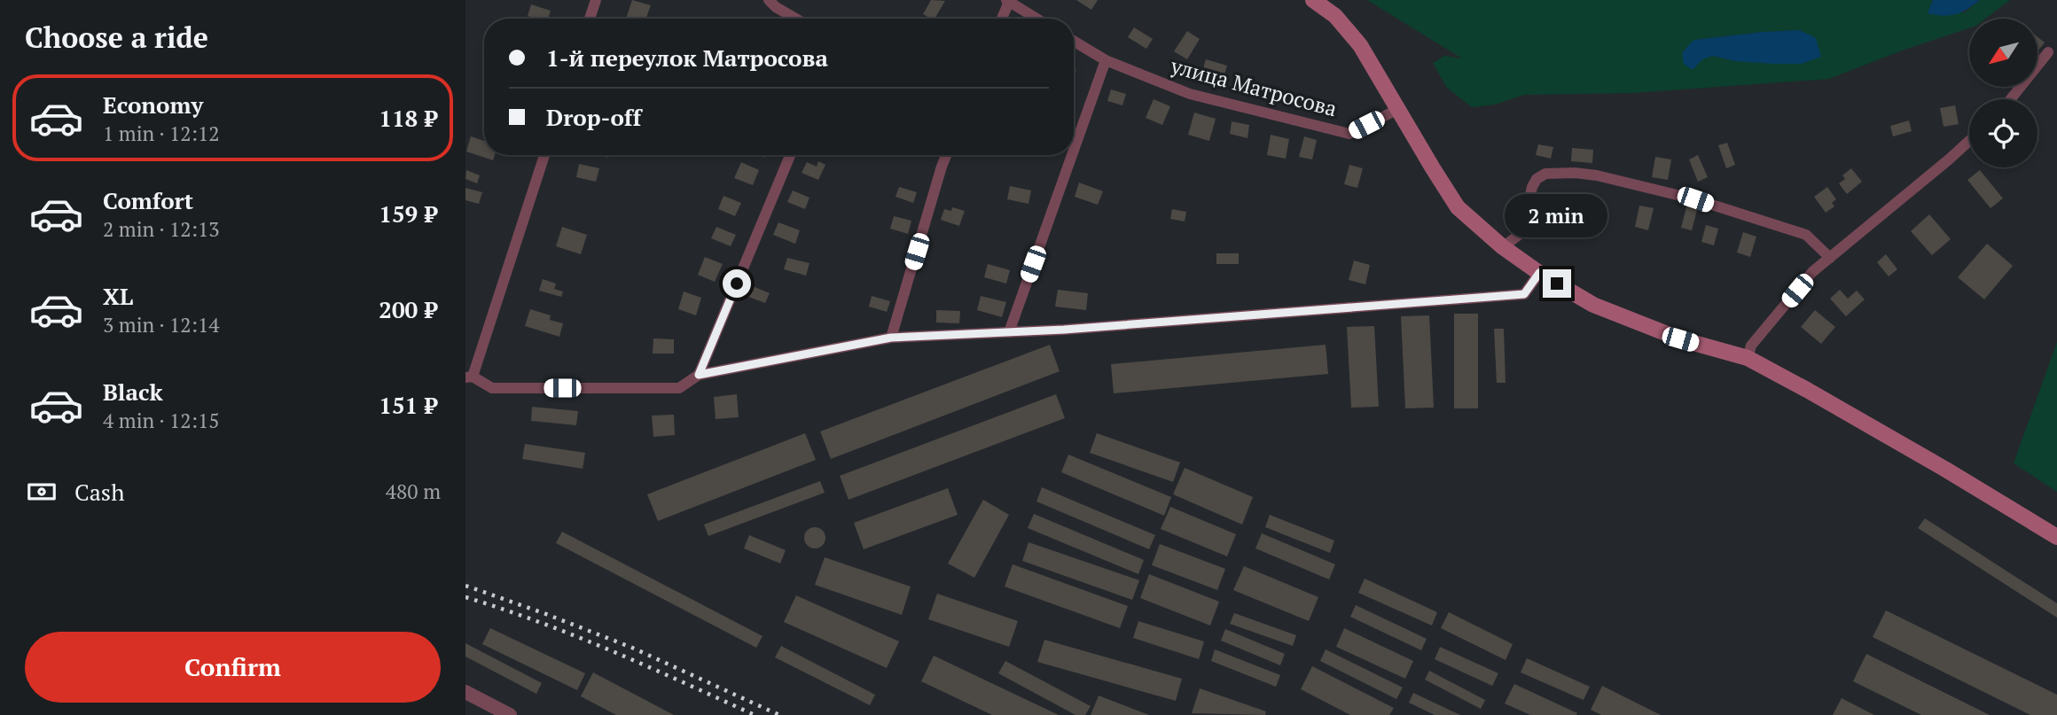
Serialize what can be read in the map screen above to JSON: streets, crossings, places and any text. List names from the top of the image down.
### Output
{
  "streets": {
    "street": ["улица Матросова"]
  },
  "north": "bottom left",
  "page": {
    "heading": "Choose a ride",
    "banner": ["1-й переулок Матросова", "Drop-off"],
    "list": [
      {
        "name": "Economy",
        "note": "1 min · 12:12",
        "value": "118 ₽"
      },
      {
        "name": "Comfort",
        "note": "2 min · 12:13",
        "value": "159 ₽"
      },
      {
        "name": "XL",
        "note": "3 min · 12:14",
        "value": "200 ₽"
      },
      {
        "name": "Black",
        "note": "4 min · 12:15",
        "value": "151 ₽"
      }
    ],
    "bubble": "2 min",
    "pay": ["Cash", "480 m"],
    "buttons": "Confirm"
  }
}
